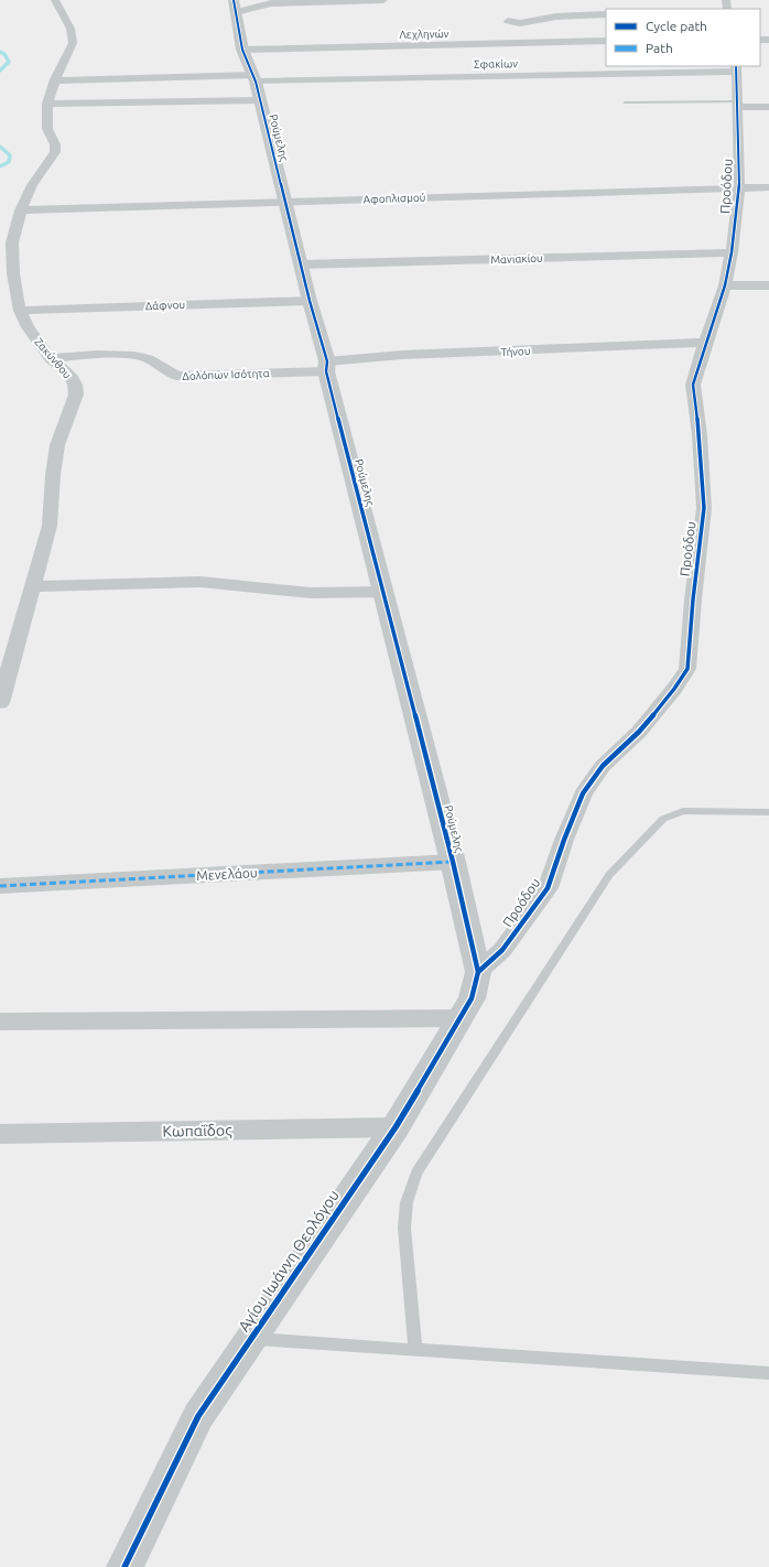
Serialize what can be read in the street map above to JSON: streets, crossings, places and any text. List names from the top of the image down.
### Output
{
  "streets": {
    "street": [
      "Λεχληνών",
      "Σφακίων",
      "Ρούμελης",
      "Προόδου",
      "Αφοπλισμού",
      "Μανιακίου",
      "Δάφνου",
      "Τήνου",
      "Ζακύνθου",
      "Δολόπων Ισότητα",
      "Μενελάου",
      "Κωπαΐδος",
      "Αγίου Ιωάννη Θεολόγου"
    ]
  },
  "crossings": [
    ["Λεχληνών", "Ρούμελης"],
    ["Σφακίων", "Ρούμελης"],
    ["Σφακίων", "Προόδου"],
    ["Ρούμελης", "Προόδου"],
    ["Ρούμελης", "Αφοπλισμού"],
    ["Ρούμελης", "Μανιακίου"],
    ["Ρούμελης", "Δάφνου"],
    ["Ρούμελης", "Τήνου"],
    ["Ρούμελης", "Δολόπων Ισότητα"],
    ["Ρούμελης", "Μενελάου"],
    ["Ρούμελης", "Αγίου Ιωάννη Θεολόγου"],
    ["Προόδου", "Αφοπλισμού"],
    ["Προόδου", "Μανιακίου"],
    ["Προόδου", "Τήνου"],
    ["Προόδου", "Αγίου Ιωάννη Θεολόγου"],
    ["Αφοπλισμού", "Ζακύνθου"],
    ["Δάφνου", "Ζακύνθου"],
    ["Τήνου", "Δολόπων Ισότητα"],
    ["Ζακύνθου", "Δολόπων Ισότητα"],
    ["Κωπαΐδος", "Αγίου Ιωάννη Θεολόγου"]
  ],
  "legend": ["Cycle path", "Path"]
}
